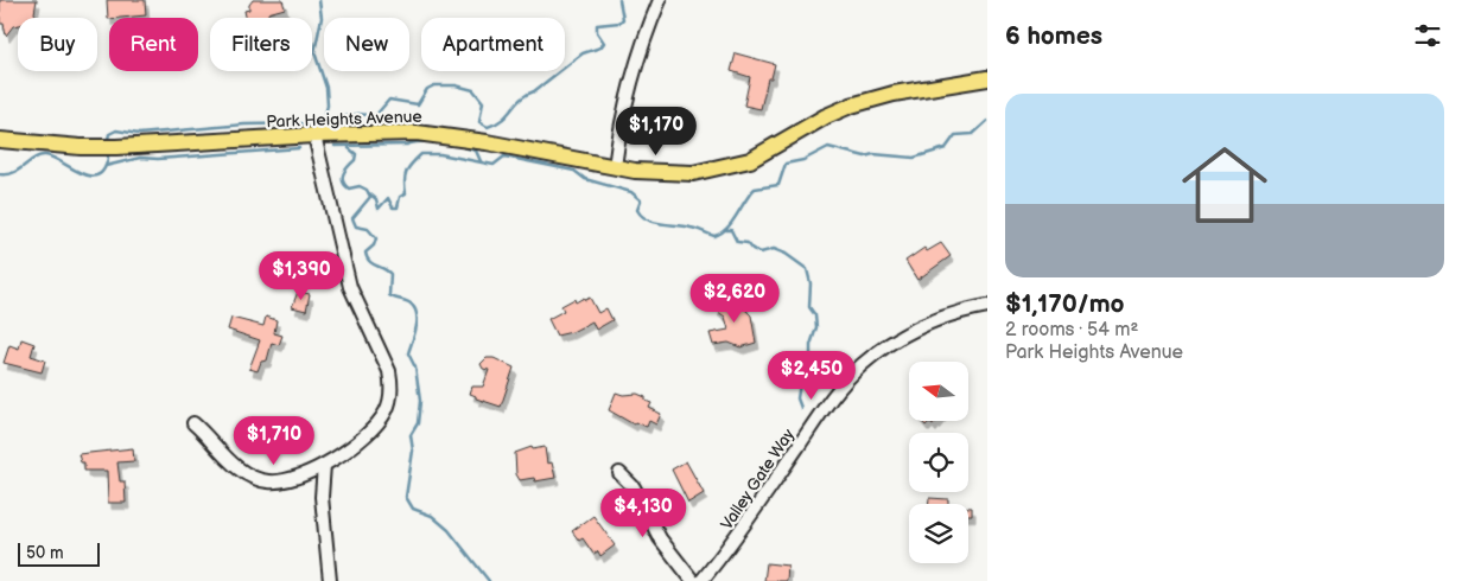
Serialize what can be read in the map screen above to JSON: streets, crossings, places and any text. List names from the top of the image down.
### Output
{
  "streets": {
    "main road": ["Park Heights Avenue"],
    "street": ["Valley Gate Way"]
  },
  "scale_bar": "50 m",
  "north": "left",
  "page": {
    "heading": "6 homes",
    "chip": [
      "Buy",
      "Rent",
      "Filters",
      "New",
      "Apartment"
    ],
    "list": [
      {
        "name": "$1,170/mo",
        "note": "2 rooms · 54 m² · Park Heights Avenue"
      }
    ],
    "price": [
      "$1,170",
      "$1,390",
      "$2,620",
      "$2,450",
      "$1,710",
      "$4,130"
    ],
    "scale": "50 m"
  }
}
